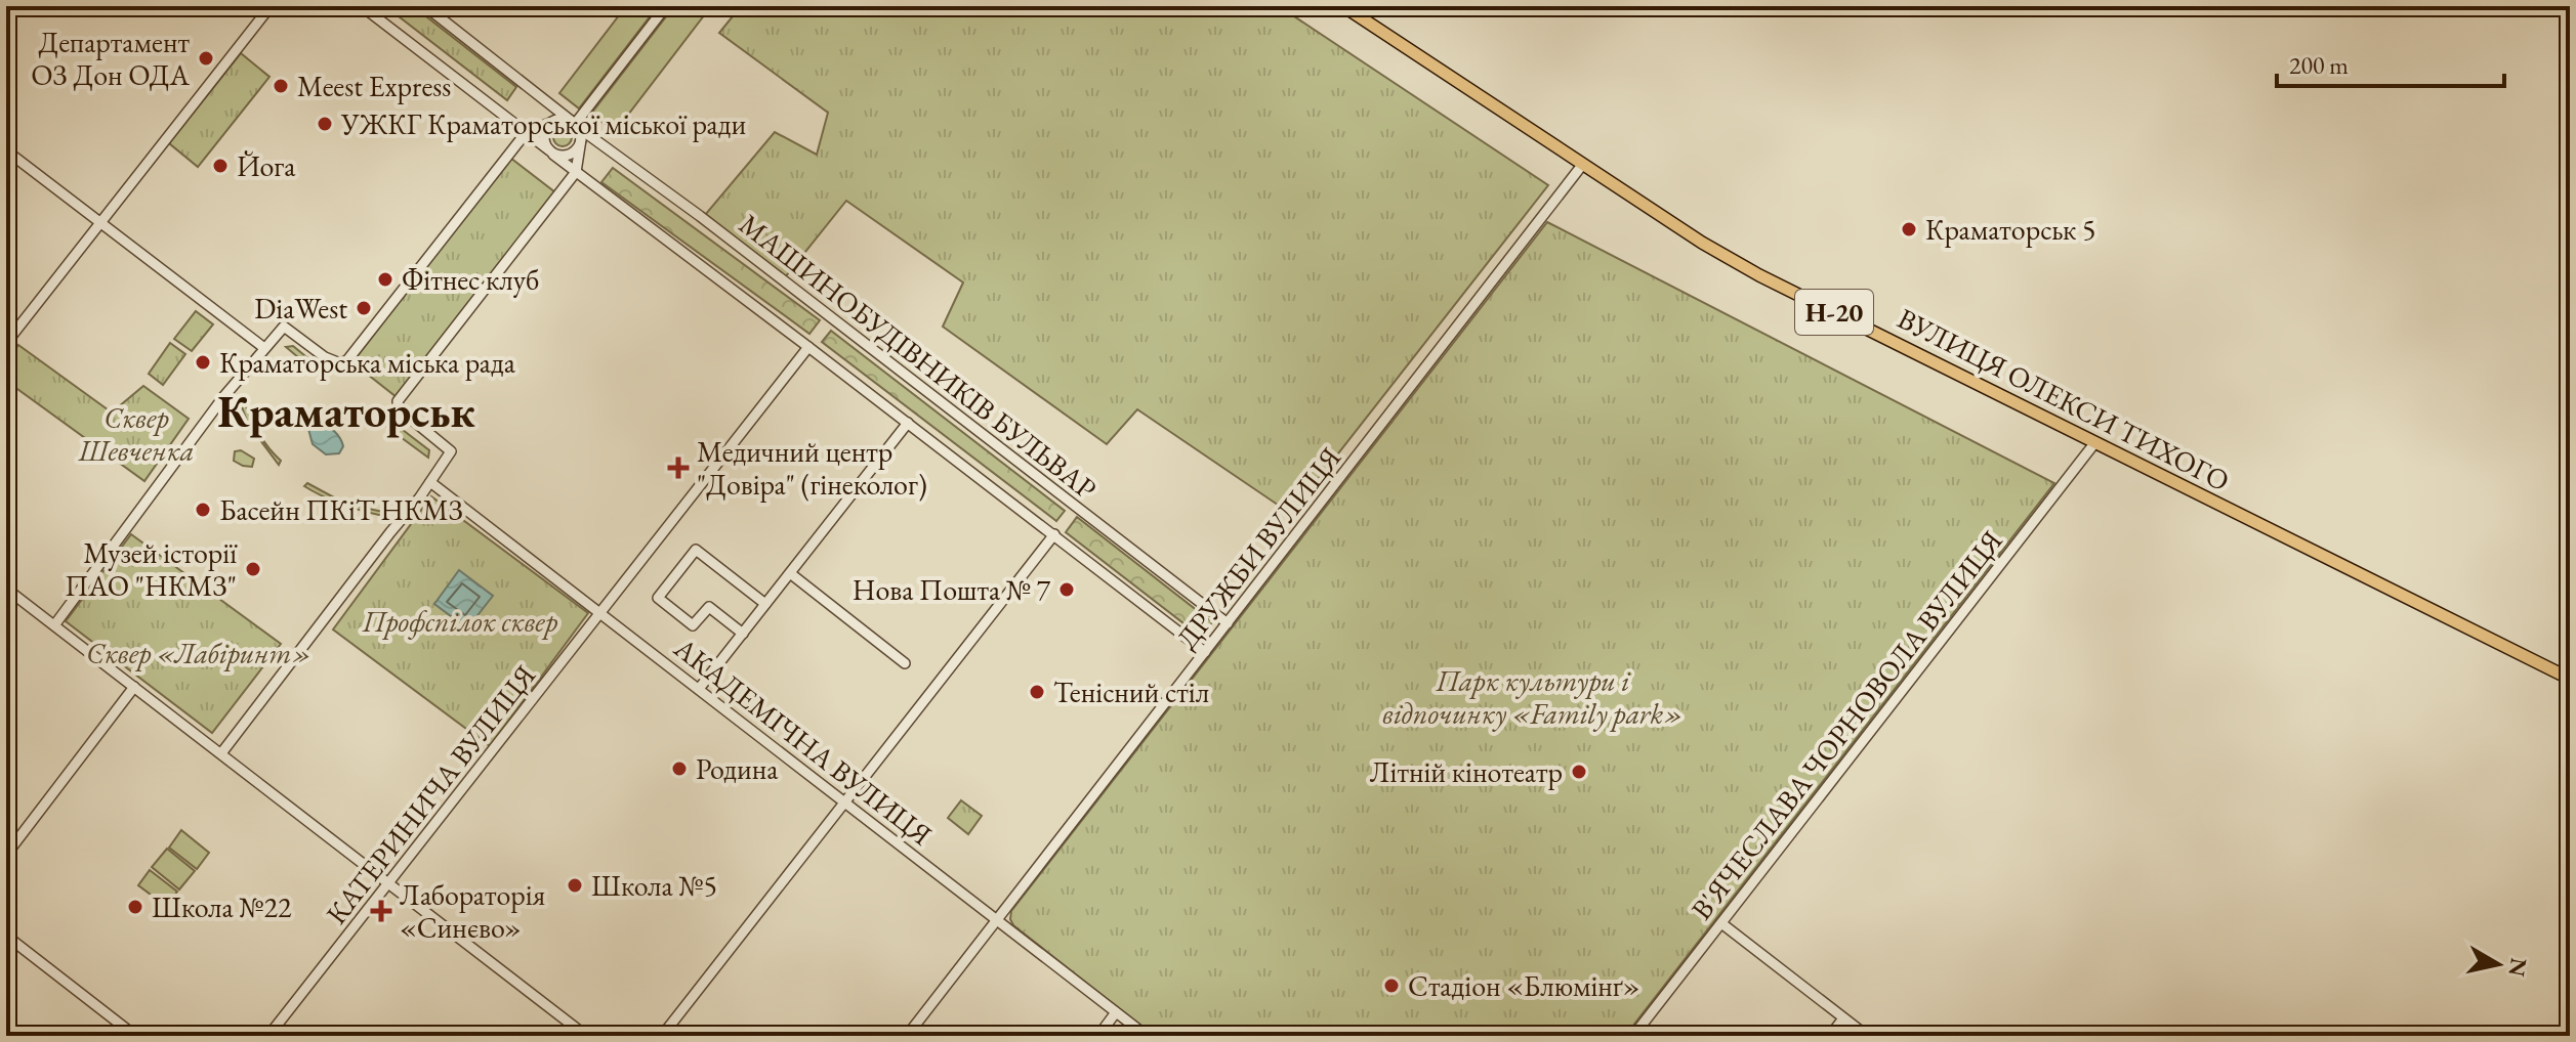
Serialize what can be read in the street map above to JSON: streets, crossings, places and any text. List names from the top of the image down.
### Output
{
  "streets": {
    "main road": ["Н-20", "ВУЛИЦЯ ОЛЕКСИ ТИХОГО"],
    "street": [
      "МАШИНОБУДІВНИКІВ БУЛЬВАР",
      "ДРУЖБИ ВУЛИЦЯ",
      "В'ЯЧЕСЛАВА ЧОРНОВОЛА ВУЛИЦЯ",
      "АКАДЕМІЧНА ВУЛИЦЯ",
      "КАТЕРИНИЧА ВУЛИЦЯ"
    ]
  },
  "crossings": [
    ["МАШИНОБУДІВНИКІВ БУЛЬВАР", "ДРУЖБИ ВУЛИЦЯ"],
    ["МАШИНОБУДІВНИКІВ БУЛЬВАР", "КАТЕРИНИЧА ВУЛИЦЯ"],
    ["ВУЛИЦЯ ОЛЕКСИ ТИХОГО", "ДРУЖБИ ВУЛИЦЯ"],
    ["ВУЛИЦЯ ОЛЕКСИ ТИХОГО", "В'ЯЧЕСЛАВА ЧОРНОВОЛА ВУЛИЦЯ"],
    ["ДРУЖБИ ВУЛИЦЯ", "АКАДЕМІЧНА ВУЛИЦЯ"],
    ["АКАДЕМІЧНА ВУЛИЦЯ", "КАТЕРИНИЧА ВУЛИЦЯ"]
  ],
  "districts": ["Краматорськ"],
  "parks": [
    "Сквер Шевченка",
    "Профспілок сквер",
    "Сквер «Лабіринт»",
    "Парк культури і відпочинку «Family park»"
  ],
  "places": {
    "other": [
      "Департамент ОЗ Дон ОДА",
      "Meest Express",
      "УЖКГ Краматорської міської ради",
      "Йога",
      "Краматорськ 5",
      "Фітнес клуб",
      "DiaWest",
      "Краматорська міська рада",
      "Басейн ПКіТ НКМЗ",
      "Музей історії ПАО \"НКМЗ\"",
      "Нова Пошта № 7",
      "Тенісний стіл",
      "Родина",
      "Літній кінотеатр",
      "Школа №5",
      "Школа №22",
      "Стадіон «Блюмінґ»"
    ],
    "health": ["Медичний центр \"Довіра\" (гінеколог)", "Лабораторія «Синєво»"]
  },
  "scale_bar": "200 m",
  "north": "right"
}
